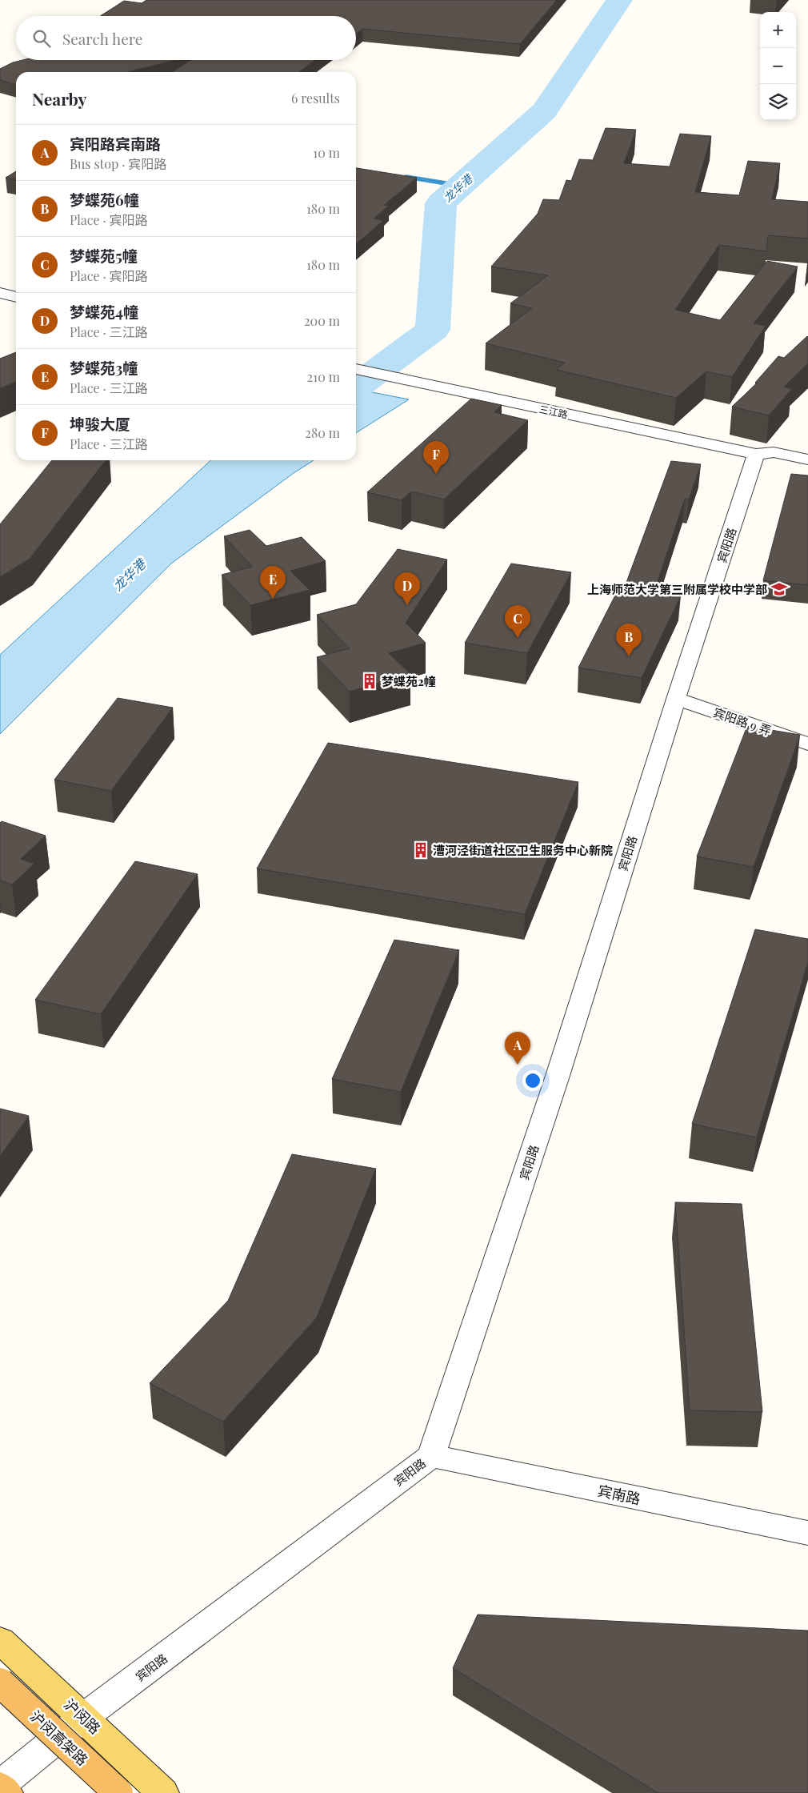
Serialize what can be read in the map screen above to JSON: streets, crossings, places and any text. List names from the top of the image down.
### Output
{
  "streets": {
    "highway": ["沪闵高架路"],
    "main road": ["沪闵路"],
    "street": [
      "三江路",
      "宾阳路",
      "宾阳路 9 弄",
      "宾南路"
    ]
  },
  "crossings": [
    ["三江路", "宾阳路"],
    ["宾阳路", "宾阳路 9 弄"],
    ["宾阳路", "宾南路"],
    ["宾阳路", "沪闵路"]
  ],
  "water": ["龙华港"],
  "places": {
    "school or university": ["上海师范大学第三附属学校中学部"],
    "building": ["梦蝶苑2幢", "漕河泾街道社区卫生服务中心新院"]
  },
  "page": {
    "map_buttons": ["+", "−"],
    "search": "Search here",
    "heading": ["Nearby", "6 results"],
    "list": [
      {
        "mark": "A",
        "name": "宾阳路宾南路",
        "note": "Bus stop · 宾阳路",
        "value": "10 m"
      },
      {
        "mark": "B",
        "name": "梦蝶苑6幢",
        "note": "Place · 宾阳路",
        "value": "180 m"
      },
      {
        "mark": "C",
        "name": "梦蝶苑5幢",
        "note": "Place · 宾阳路",
        "value": "180 m"
      },
      {
        "mark": "D",
        "name": "梦蝶苑4幢",
        "note": "Place · 三江路",
        "value": "200 m"
      },
      {
        "mark": "E",
        "name": "梦蝶苑3幢",
        "note": "Place · 三江路",
        "value": "210 m"
      },
      {
        "mark": "F",
        "name": "坤骏大厦",
        "note": "Place · 三江路",
        "value": "280 m"
      }
    ],
    "pins": [
      "F",
      "E",
      "D",
      "C",
      "B",
      "A"
    ]
  }
}
